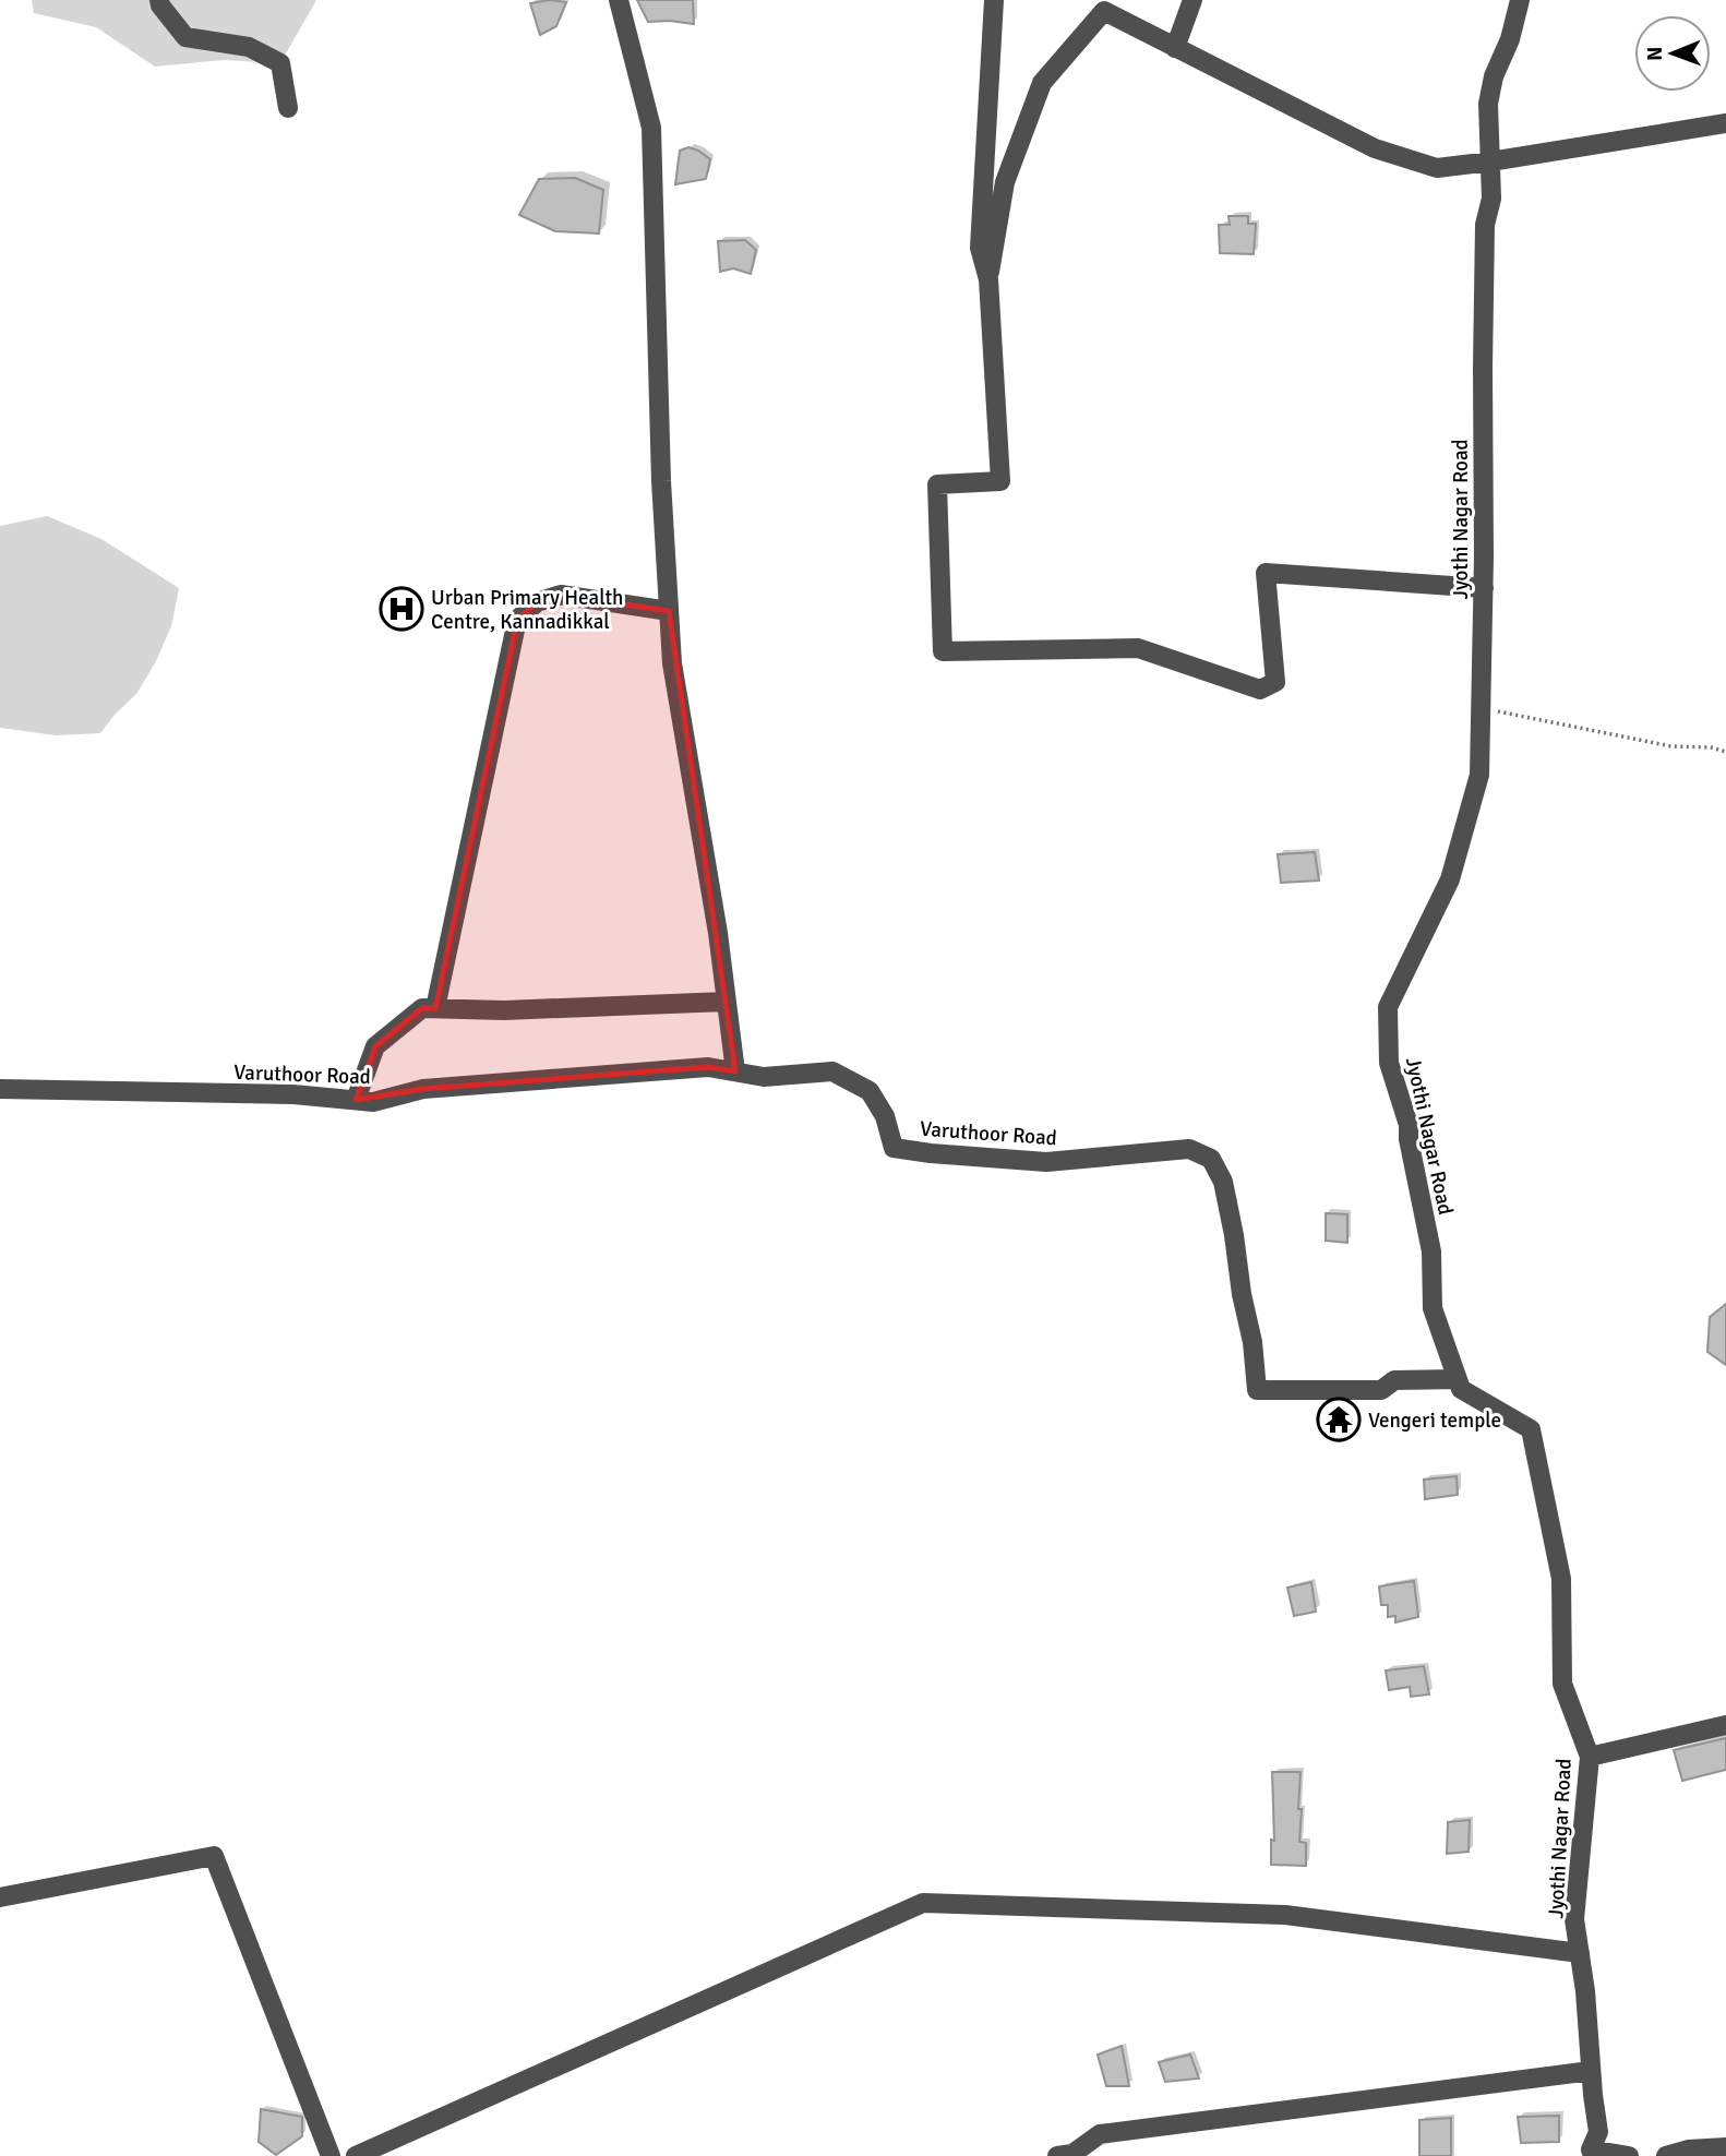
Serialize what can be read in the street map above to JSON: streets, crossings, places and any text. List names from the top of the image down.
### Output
{
  "streets": {
    "street": ["Jyothi Nagar Road", "Varuthoor Road"]
  },
  "crossings": [
    ["Jyothi Nagar Road", "Varuthoor Road"]
  ],
  "places": {
    "hospital": ["Urban Primary Health Centre, Kannadikkal"],
    "temple": ["Vengeri temple"]
  },
  "north": "left"
}
